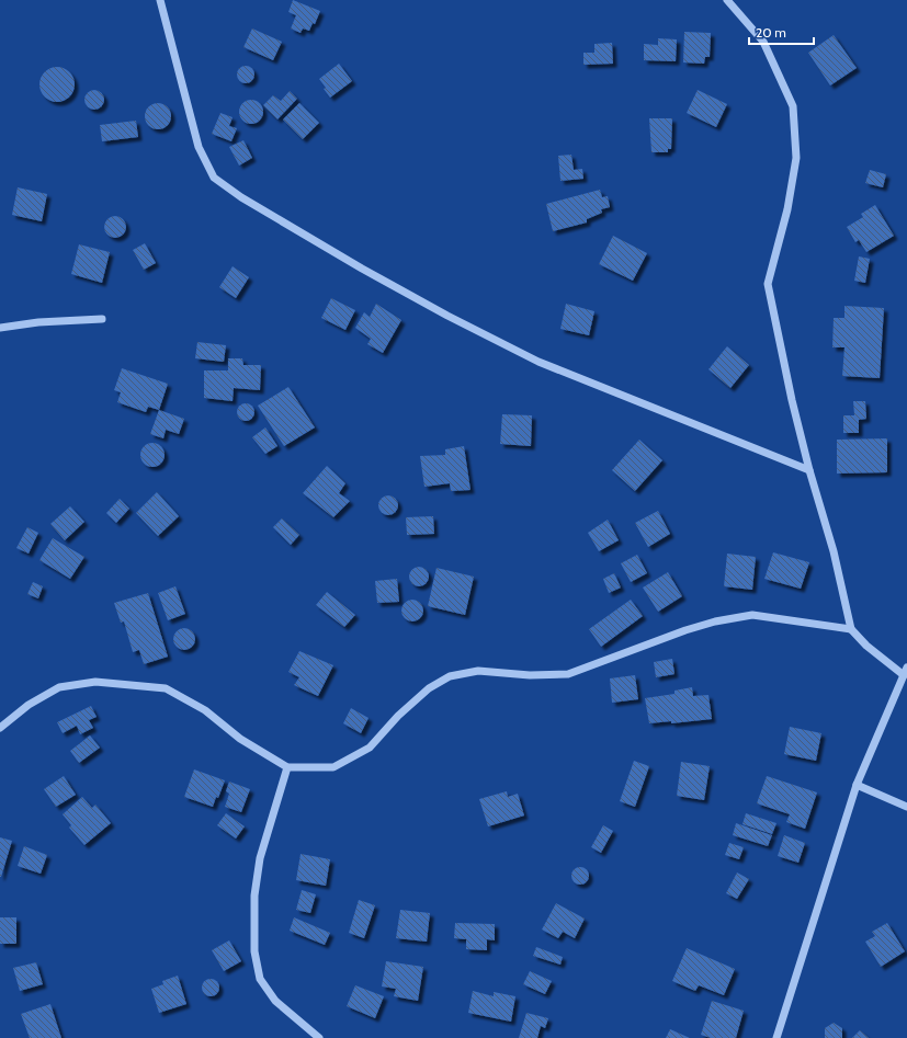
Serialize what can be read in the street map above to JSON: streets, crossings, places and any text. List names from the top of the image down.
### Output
{
  "scale_bar": "20 m"
}
